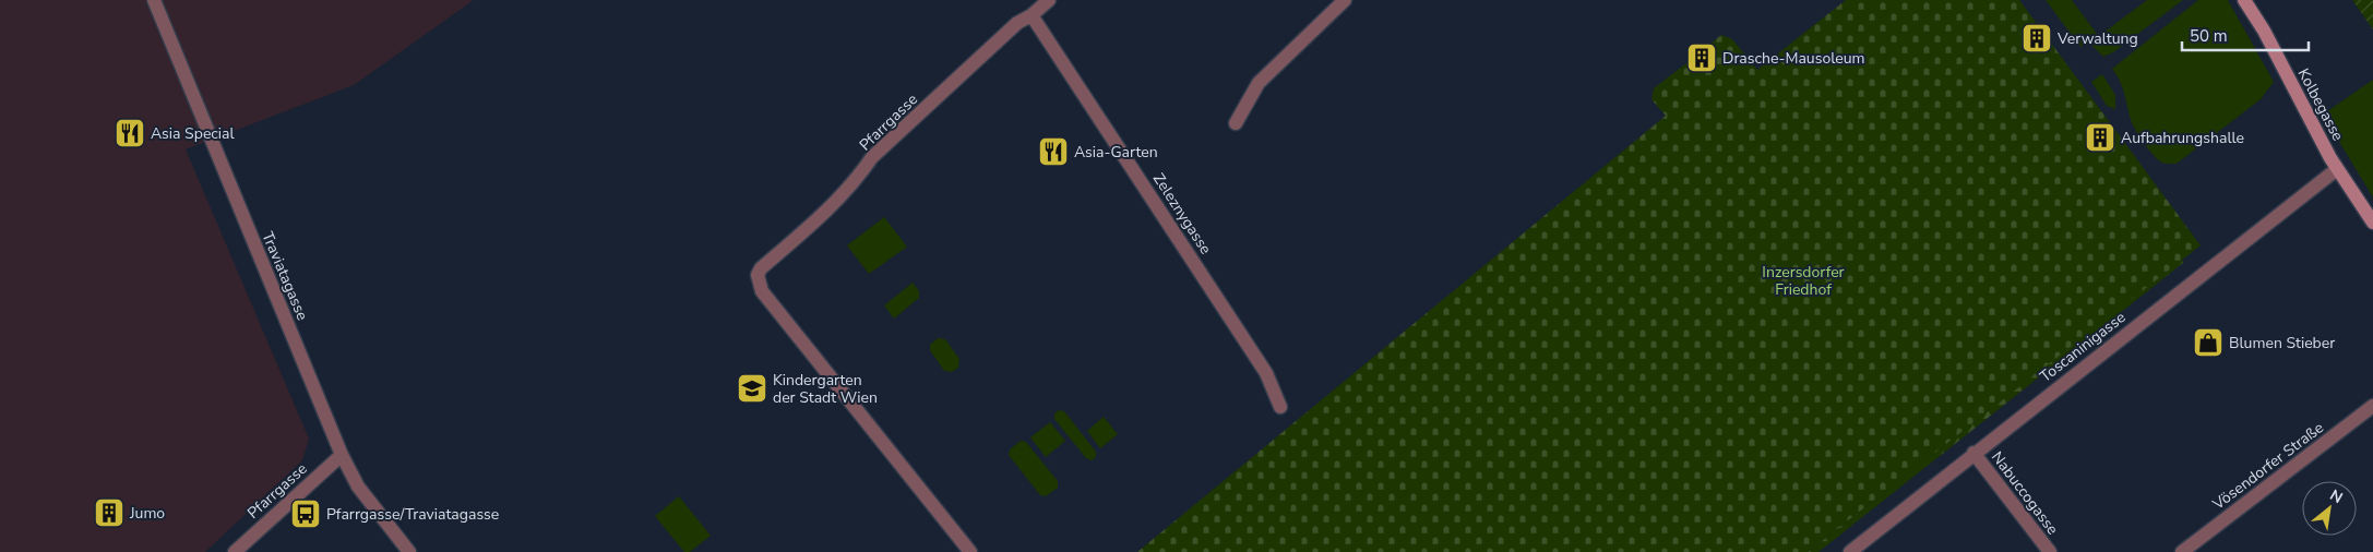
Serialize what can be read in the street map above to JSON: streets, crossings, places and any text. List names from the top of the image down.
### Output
{
  "streets": {
    "main road": ["Kolbegasse"],
    "street": [
      "Pfarrgasse",
      "Zeleznygasse",
      "Traviatagasse",
      "Toscaninigasse",
      "Vösendorfer Straße",
      "Nabuccogasse"
    ]
  },
  "crossings": [
    ["Kolbegasse", "Toscaninigasse"],
    ["Pfarrgasse", "Zeleznygasse"],
    ["Pfarrgasse", "Traviatagasse"],
    ["Toscaninigasse", "Nabuccogasse"]
  ],
  "parks": ["Inzersdorfer Friedhof"],
  "places": {
    "building": [
      "Verwaltung",
      "Drasche-Mausoleum",
      "Aufbahrungshalle",
      "Jumo"
    ],
    "restaurant": ["Asia Special", "Asia-Garten"],
    "shop": ["Blumen Stieber"],
    "school or university": ["Kindergarten der Stadt Wien"],
    "bus stop": ["Pfarrgasse/Traviatagasse"]
  },
  "scale_bar": "50 m",
  "north": "top right"
}
